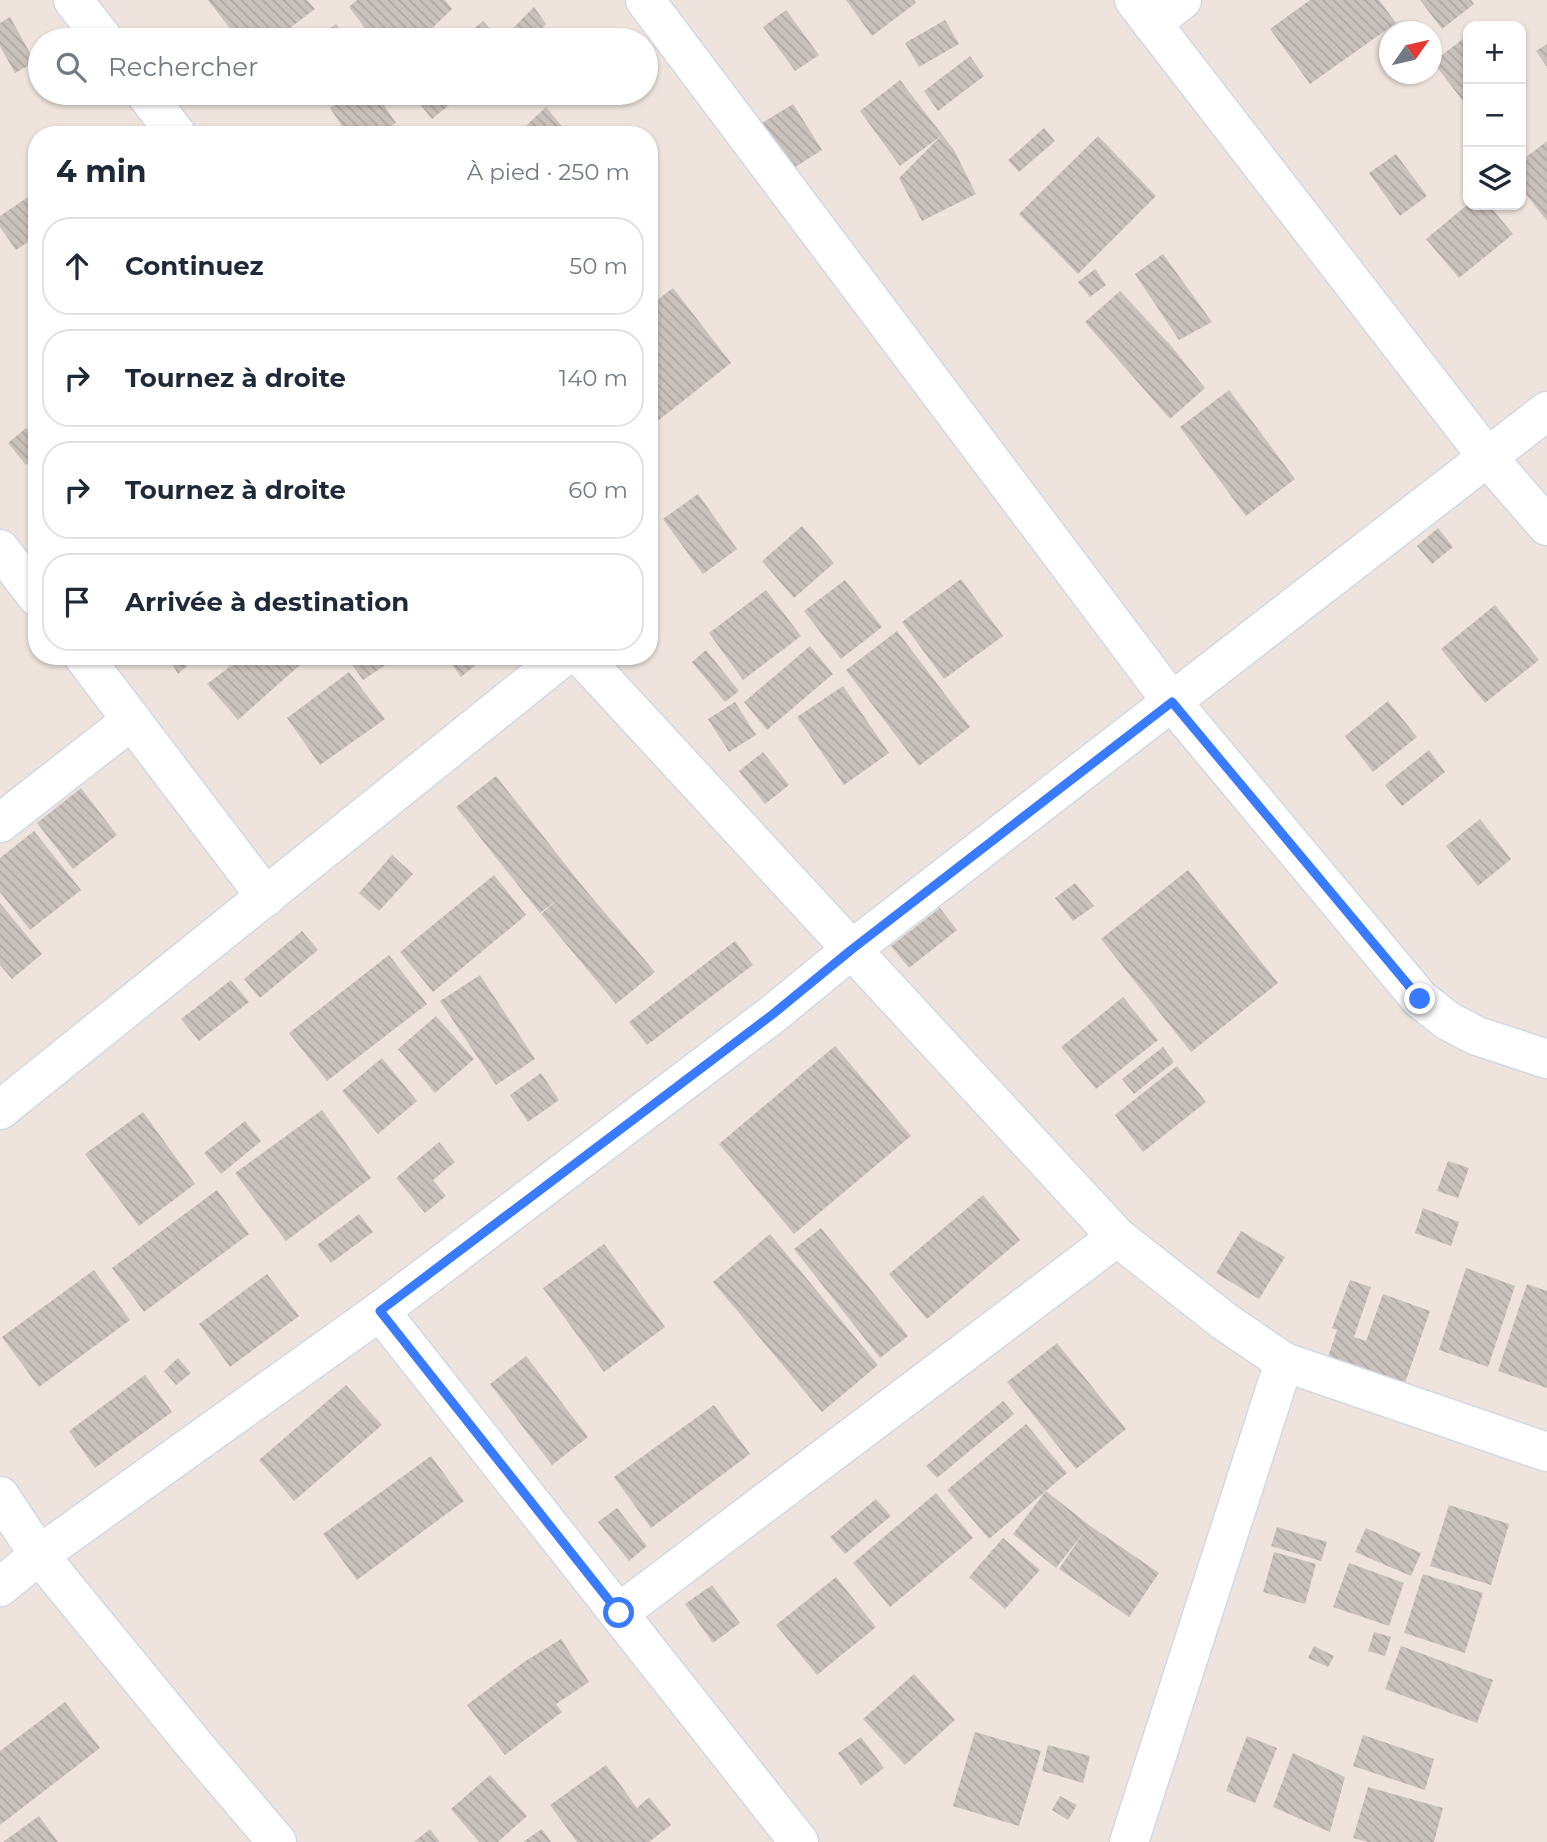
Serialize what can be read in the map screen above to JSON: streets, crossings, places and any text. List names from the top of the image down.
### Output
{
  "north": "top right",
  "page": {
    "map_buttons": ["+", "−"],
    "search": "Rechercher",
    "heading": ["4 min", "À pied · 250 m"],
    "list": [
      ["Continuez", "50 m"],
      ["Tournez à droite", "140 m"],
      ["Tournez à droite", "60 m"],
      "Arrivée à destination"
    ]
  }
}
